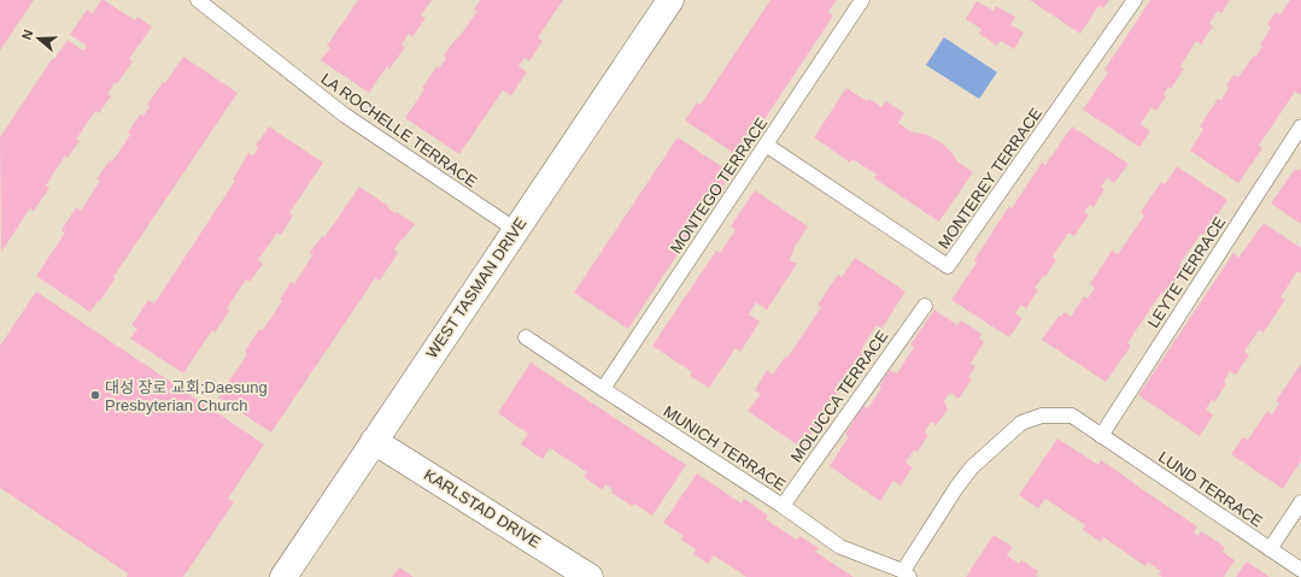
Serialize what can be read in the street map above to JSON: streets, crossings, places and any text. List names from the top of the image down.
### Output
{
  "streets": {
    "street": ["WEST TASMAN DRIVE", "KARLSTAD DRIVE"],
    "lane": [
      "LA ROCHELLE TERRACE",
      "MONTEREY TERRACE",
      "MONTEGO TERRACE",
      "LEYTE TERRACE",
      "MOLUCCA TERRACE",
      "MUNICH TERRACE",
      "LUND TERRACE"
    ]
  },
  "crossings": [
    ["LA ROCHELLE TERRACE", "WEST TASMAN DRIVE"],
    ["MONTEREY TERRACE", "MONTEGO TERRACE"],
    ["MONTEGO TERRACE", "MUNICH TERRACE"],
    ["LEYTE TERRACE", "LUND TERRACE"],
    ["WEST TASMAN DRIVE", "KARLSTAD DRIVE"],
    ["MOLUCCA TERRACE", "MUNICH TERRACE"],
    ["MUNICH TERRACE", "LUND TERRACE"]
  ],
  "places": ["대성 장로 교회;Daesung Presbyterian Church"],
  "north": "left"
}
